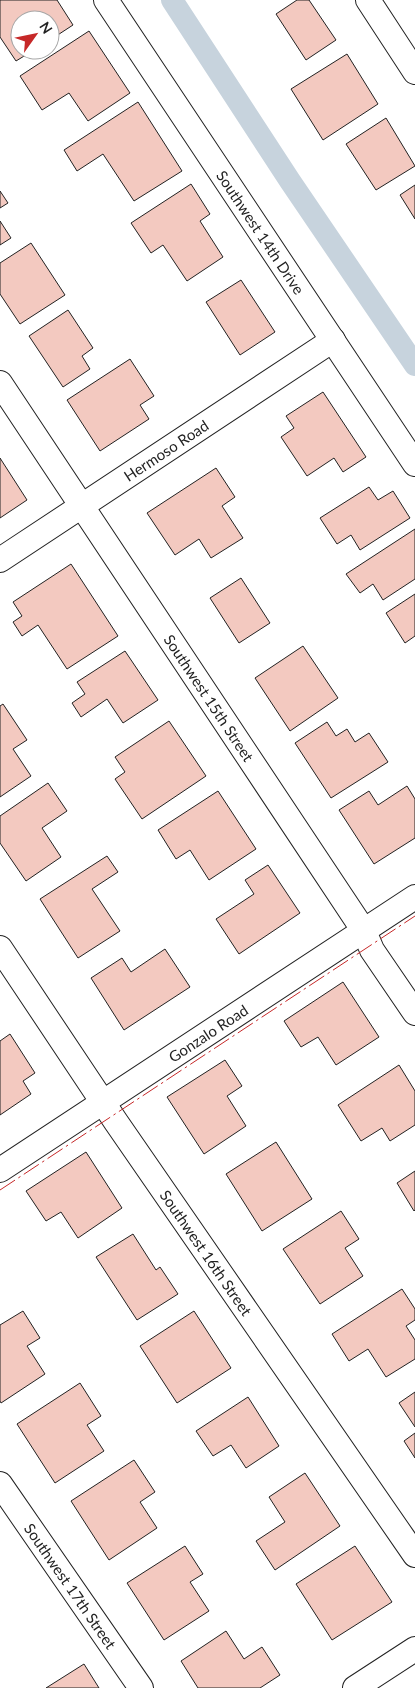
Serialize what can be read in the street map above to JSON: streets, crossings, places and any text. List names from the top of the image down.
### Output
{
  "streets": {
    "street": [
      "Southwest 14th Drive",
      "Hermoso Road",
      "Southwest 15th Street",
      "Gonzalo Road",
      "Southwest 16th Street",
      "Southwest 17th Street"
    ]
  },
  "crossings": [
    ["Southwest 14th Drive", "Hermoso Road"],
    ["Hermoso Road", "Southwest 15th Street"],
    ["Southwest 15th Street", "Gonzalo Road"],
    ["Gonzalo Road", "Southwest 16th Street"]
  ],
  "north": "top right"
}
